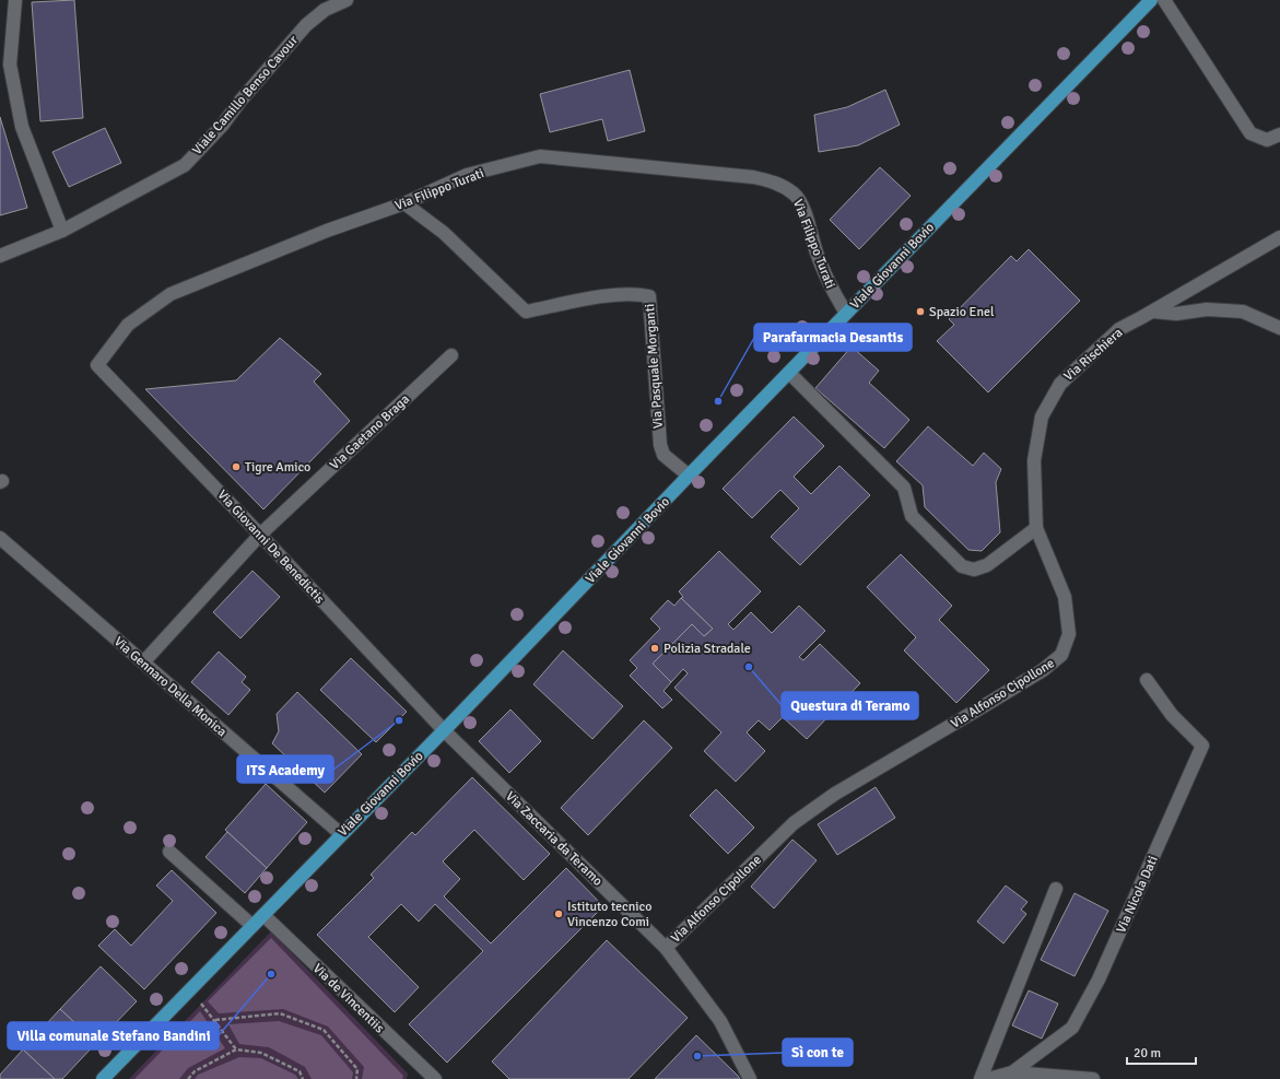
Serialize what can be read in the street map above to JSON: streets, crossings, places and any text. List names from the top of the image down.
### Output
{
  "streets": {
    "main road": ["Viale Giovanni Bovio"],
    "street": [
      "Viale Camillo Benso Cavour",
      "Via Filippo Turati",
      "Via Rischiera",
      "Via Pasquale Morganti",
      "Via Gaetano Braga",
      "Via Giovanni De Benedictis",
      "Via Gennaro Della Monica",
      "Via Alfonso Cipollone",
      "Via Zaccaria da Teramo",
      "Via Nicola Dati",
      "Via de Vincentiis"
    ]
  },
  "crossings": [
    ["Via Filippo Turati", "Viale Giovanni Bovio"],
    ["Via Filippo Turati", "Via Pasquale Morganti"],
    ["Via Filippo Turati", "Via Giovanni De Benedictis"],
    ["Viale Giovanni Bovio", "Via Pasquale Morganti"],
    ["Viale Giovanni Bovio", "Via Giovanni De Benedictis"],
    ["Viale Giovanni Bovio", "Via Gennaro Della Monica"],
    ["Viale Giovanni Bovio", "Via Zaccaria da Teramo"],
    ["Viale Giovanni Bovio", "Via de Vincentiis"],
    ["Via Rischiera", "Via Alfonso Cipollone"],
    ["Via Gaetano Braga", "Via Giovanni De Benedictis"],
    ["Via Gaetano Braga", "Via Gennaro Della Monica"],
    ["Via Giovanni De Benedictis", "Via Zaccaria da Teramo"],
    ["Via Alfonso Cipollone", "Via Zaccaria da Teramo"]
  ],
  "places": [
    "Spazio Enel",
    "Parafarmacia Desantis",
    "Tigre Amico",
    "Polizia Stradale",
    "Questura di Teramo",
    "ITS Academy",
    "Istituto tecnico Vincenzo Comi",
    "Villa comunale Stefano Bandini",
    "Sì con te"
  ],
  "scale_bar": "20 m"
}
